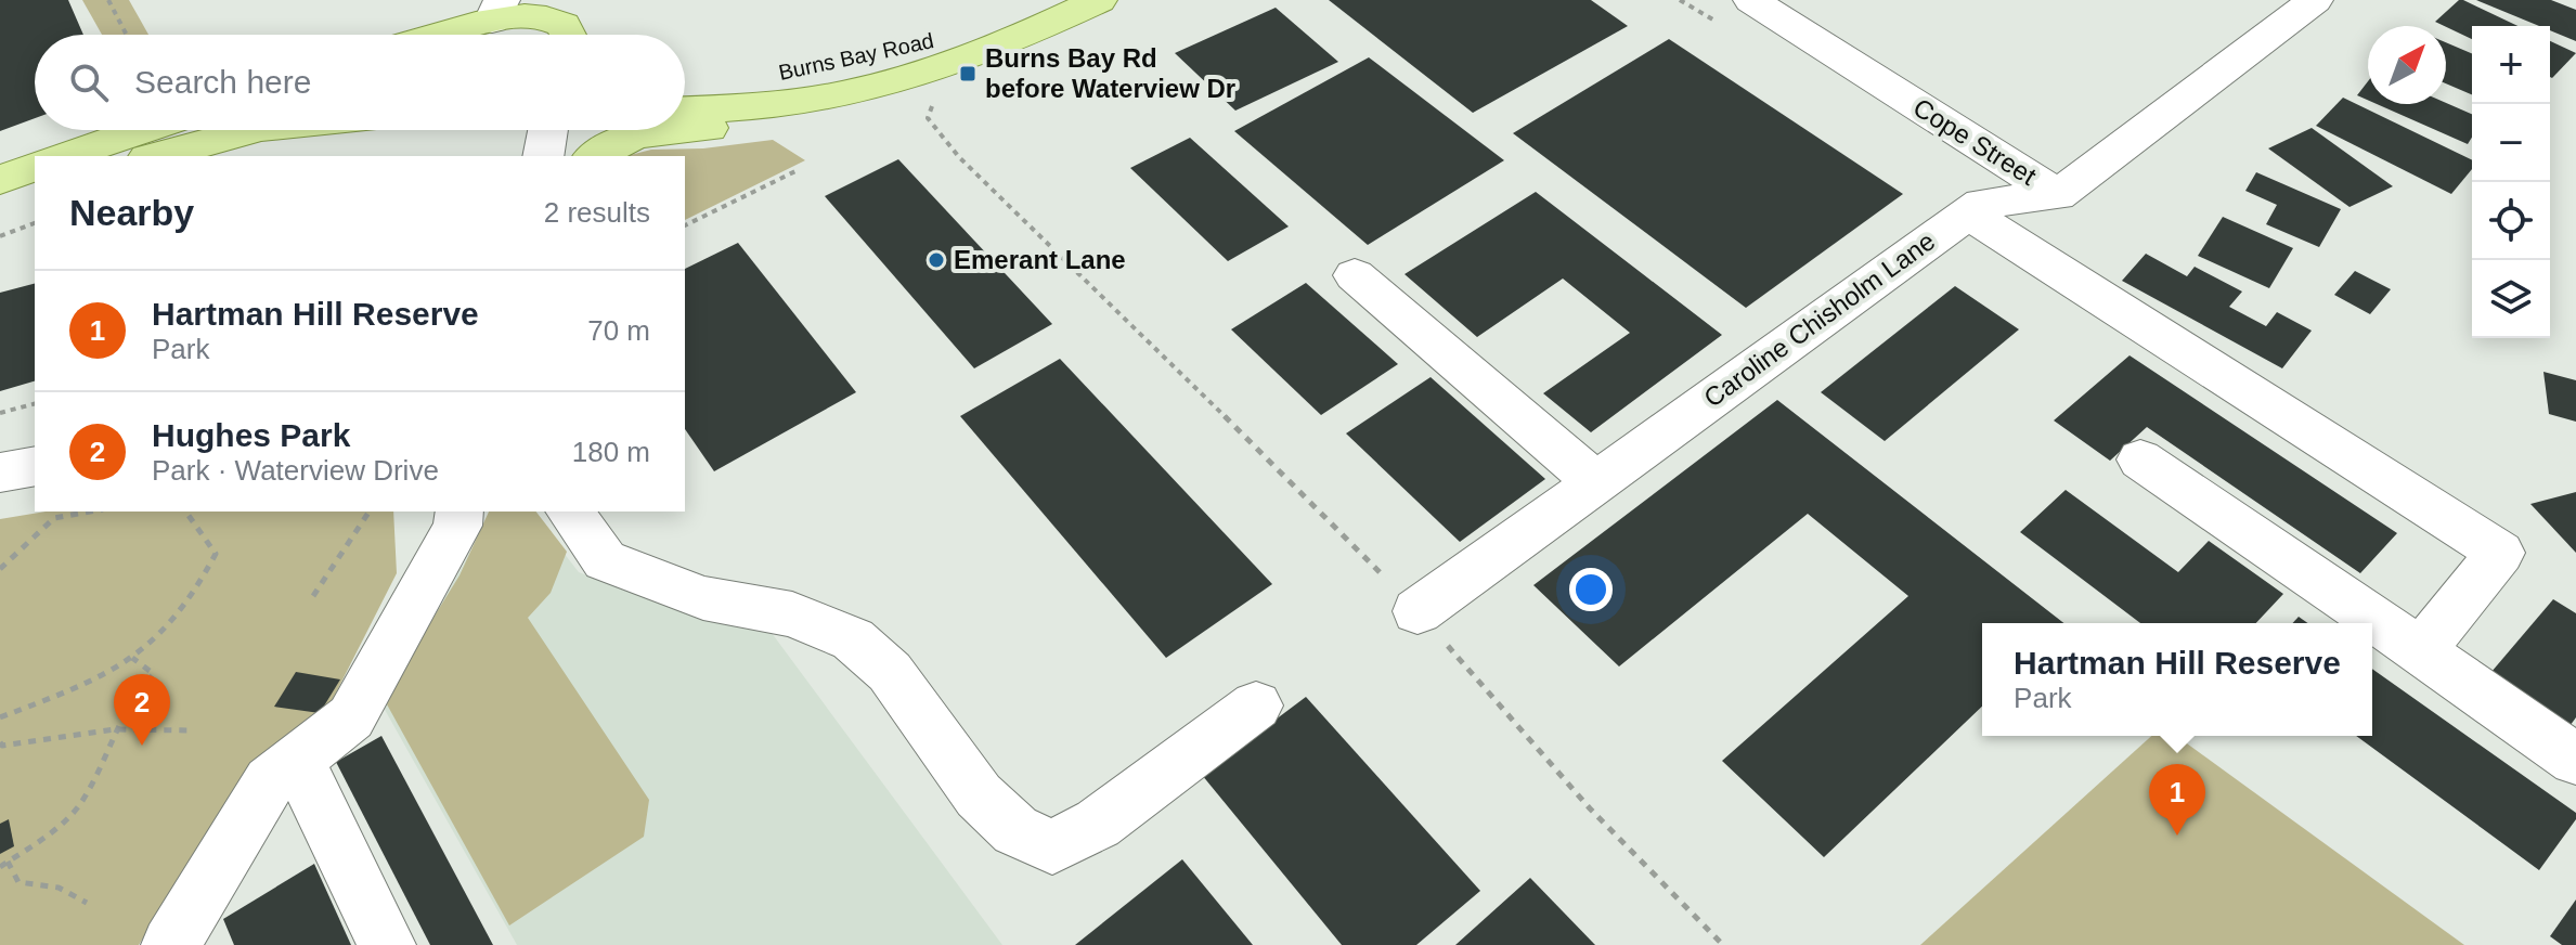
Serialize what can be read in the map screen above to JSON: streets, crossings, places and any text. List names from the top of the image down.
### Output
{
  "streets": {
    "main road": ["Burns Bay Road"],
    "street": ["Cope Street", "Caroline Chisholm Lane"]
  },
  "crossings": [
    ["Cope Street", "Caroline Chisholm Lane"]
  ],
  "places": {
    "transit": ["Burns Bay Rd before Waterview Dr"],
    "other": ["Emerant Lane"]
  },
  "north": "top right",
  "page": {
    "map_buttons": ["+", "−"],
    "search": "Search here",
    "heading": ["Nearby", "2 results"],
    "list": [
      {
        "mark": "1",
        "name": "Hartman Hill Reserve",
        "note": "Park",
        "value": "70 m"
      },
      {
        "mark": "2",
        "name": "Hughes Park",
        "note": "Park · Waterview Drive",
        "value": "180 m"
      }
    ],
    "popup": ["Hartman Hill Reserve", "Park"],
    "pins": ["2", "1"]
  }
}
